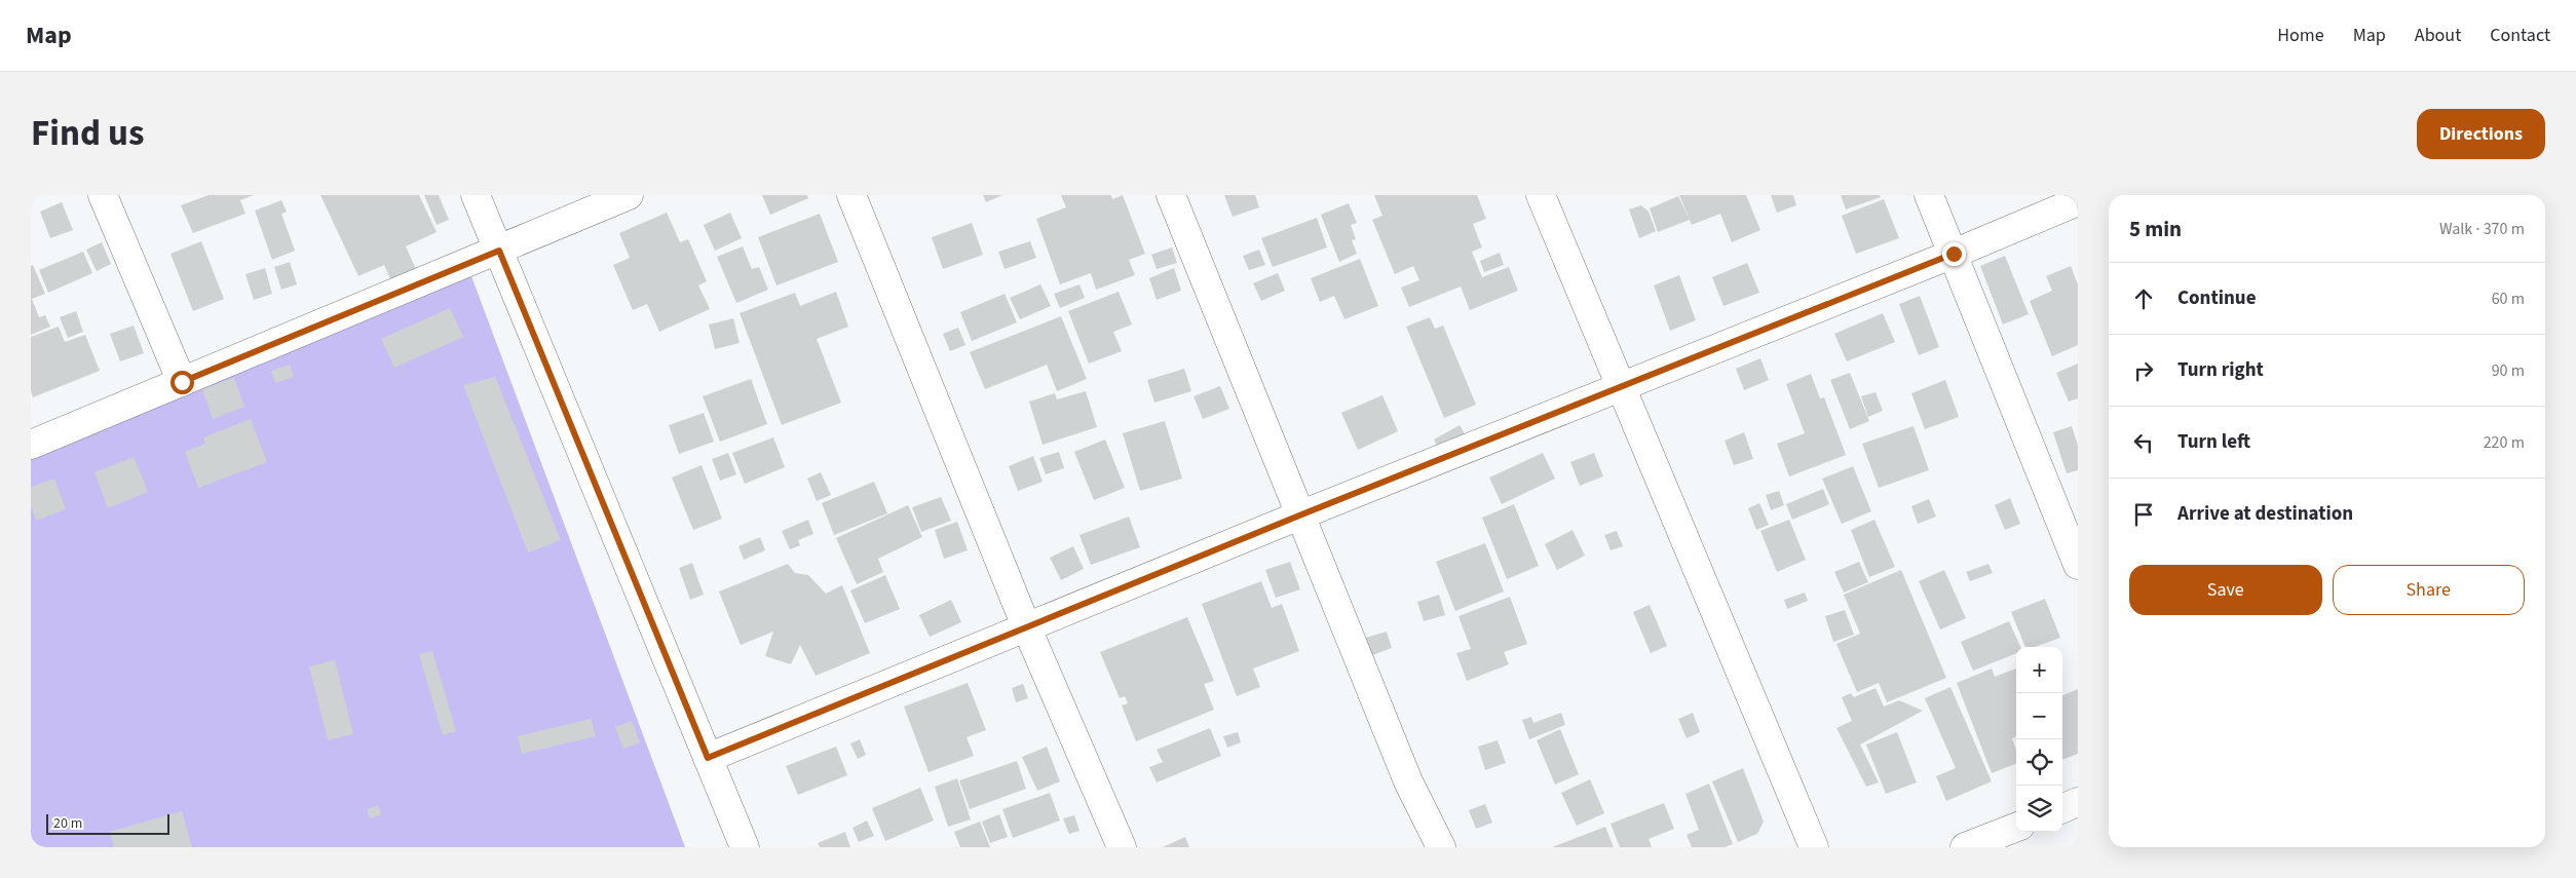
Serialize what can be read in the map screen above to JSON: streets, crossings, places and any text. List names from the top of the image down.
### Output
{
  "scale_bar": "20 m",
  "page": {
    "header": "Map",
    "nav": [
      "Home",
      "Map",
      "About",
      "Contact"
    ],
    "title": "Find us",
    "buttons": [
      "Directions",
      ["Save", "Share"]
    ],
    "heading": ["5 min", "Walk · 370 m"],
    "list": [
      ["Continue", "60 m"],
      ["Turn right", "90 m"],
      ["Turn left", "220 m"],
      "Arrive at destination"
    ],
    "map_buttons": ["+", "−"],
    "scale": "20 m"
  }
}
